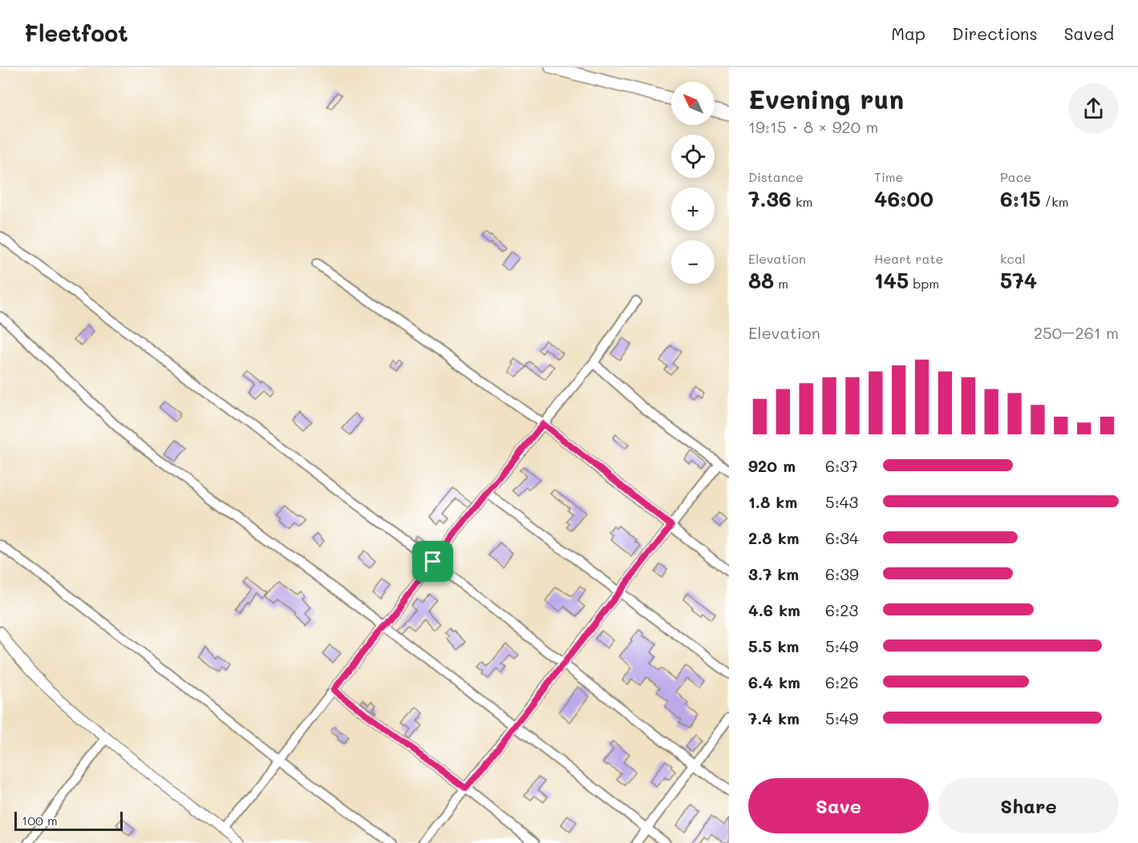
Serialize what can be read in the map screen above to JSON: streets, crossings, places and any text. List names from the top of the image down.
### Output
{
  "scale_bar": "100 m",
  "north": "top left",
  "page": {
    "header": "Fleetfoot",
    "nav": ["Map", "Directions", "Saved"],
    "heading": ["Evening run", "19:15 · 8 × 920 m"],
    "map_buttons": ["+", "−"],
    "stats": [
      ["Distance", "7.36 km"],
      ["Time", "46:00"],
      ["Pace", "6:15 /km"],
      ["Elevation", "88 m"],
      ["Heart rate", "145 bpm"],
      ["kcal", "574"]
    ],
    "chart": ["Elevation", "250–261 m"],
    "list": [
      {
        "name": "920 m",
        "note": "6:37"
      },
      {
        "name": "1.8 km",
        "note": "5:43"
      },
      {
        "name": "2.8 km",
        "note": "6:34"
      },
      {
        "name": "3.7 km",
        "note": "6:39"
      },
      {
        "name": "4.6 km",
        "note": "6:23"
      },
      {
        "name": "5.5 km",
        "note": "5:49"
      },
      {
        "name": "6.4 km",
        "note": "6:26"
      },
      {
        "name": "7.4 km",
        "note": "5:49"
      }
    ],
    "buttons": ["Save", "Share"],
    "scale": "100 m"
  }
}
